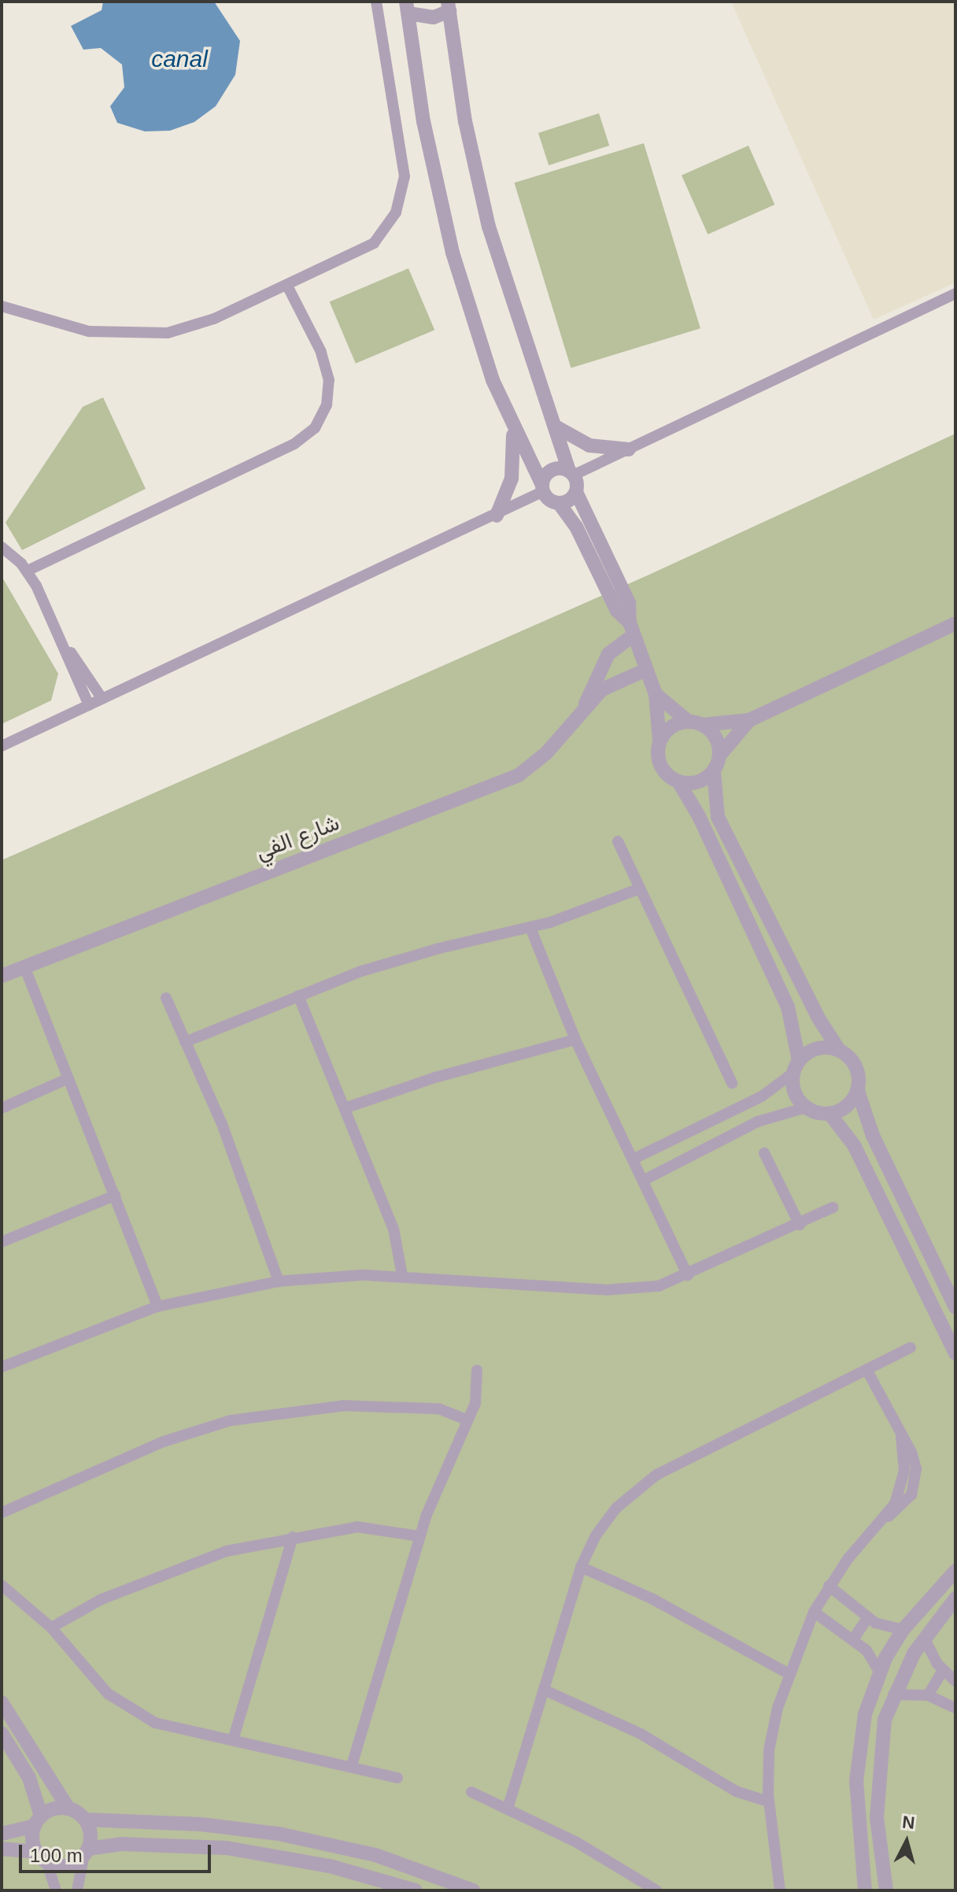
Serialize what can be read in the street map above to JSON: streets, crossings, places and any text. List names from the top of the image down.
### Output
{
  "streets": {
    "street": ["شارع الفي"]
  },
  "water": ["canal"],
  "scale_bar": "100 m",
  "north": "top"
}
